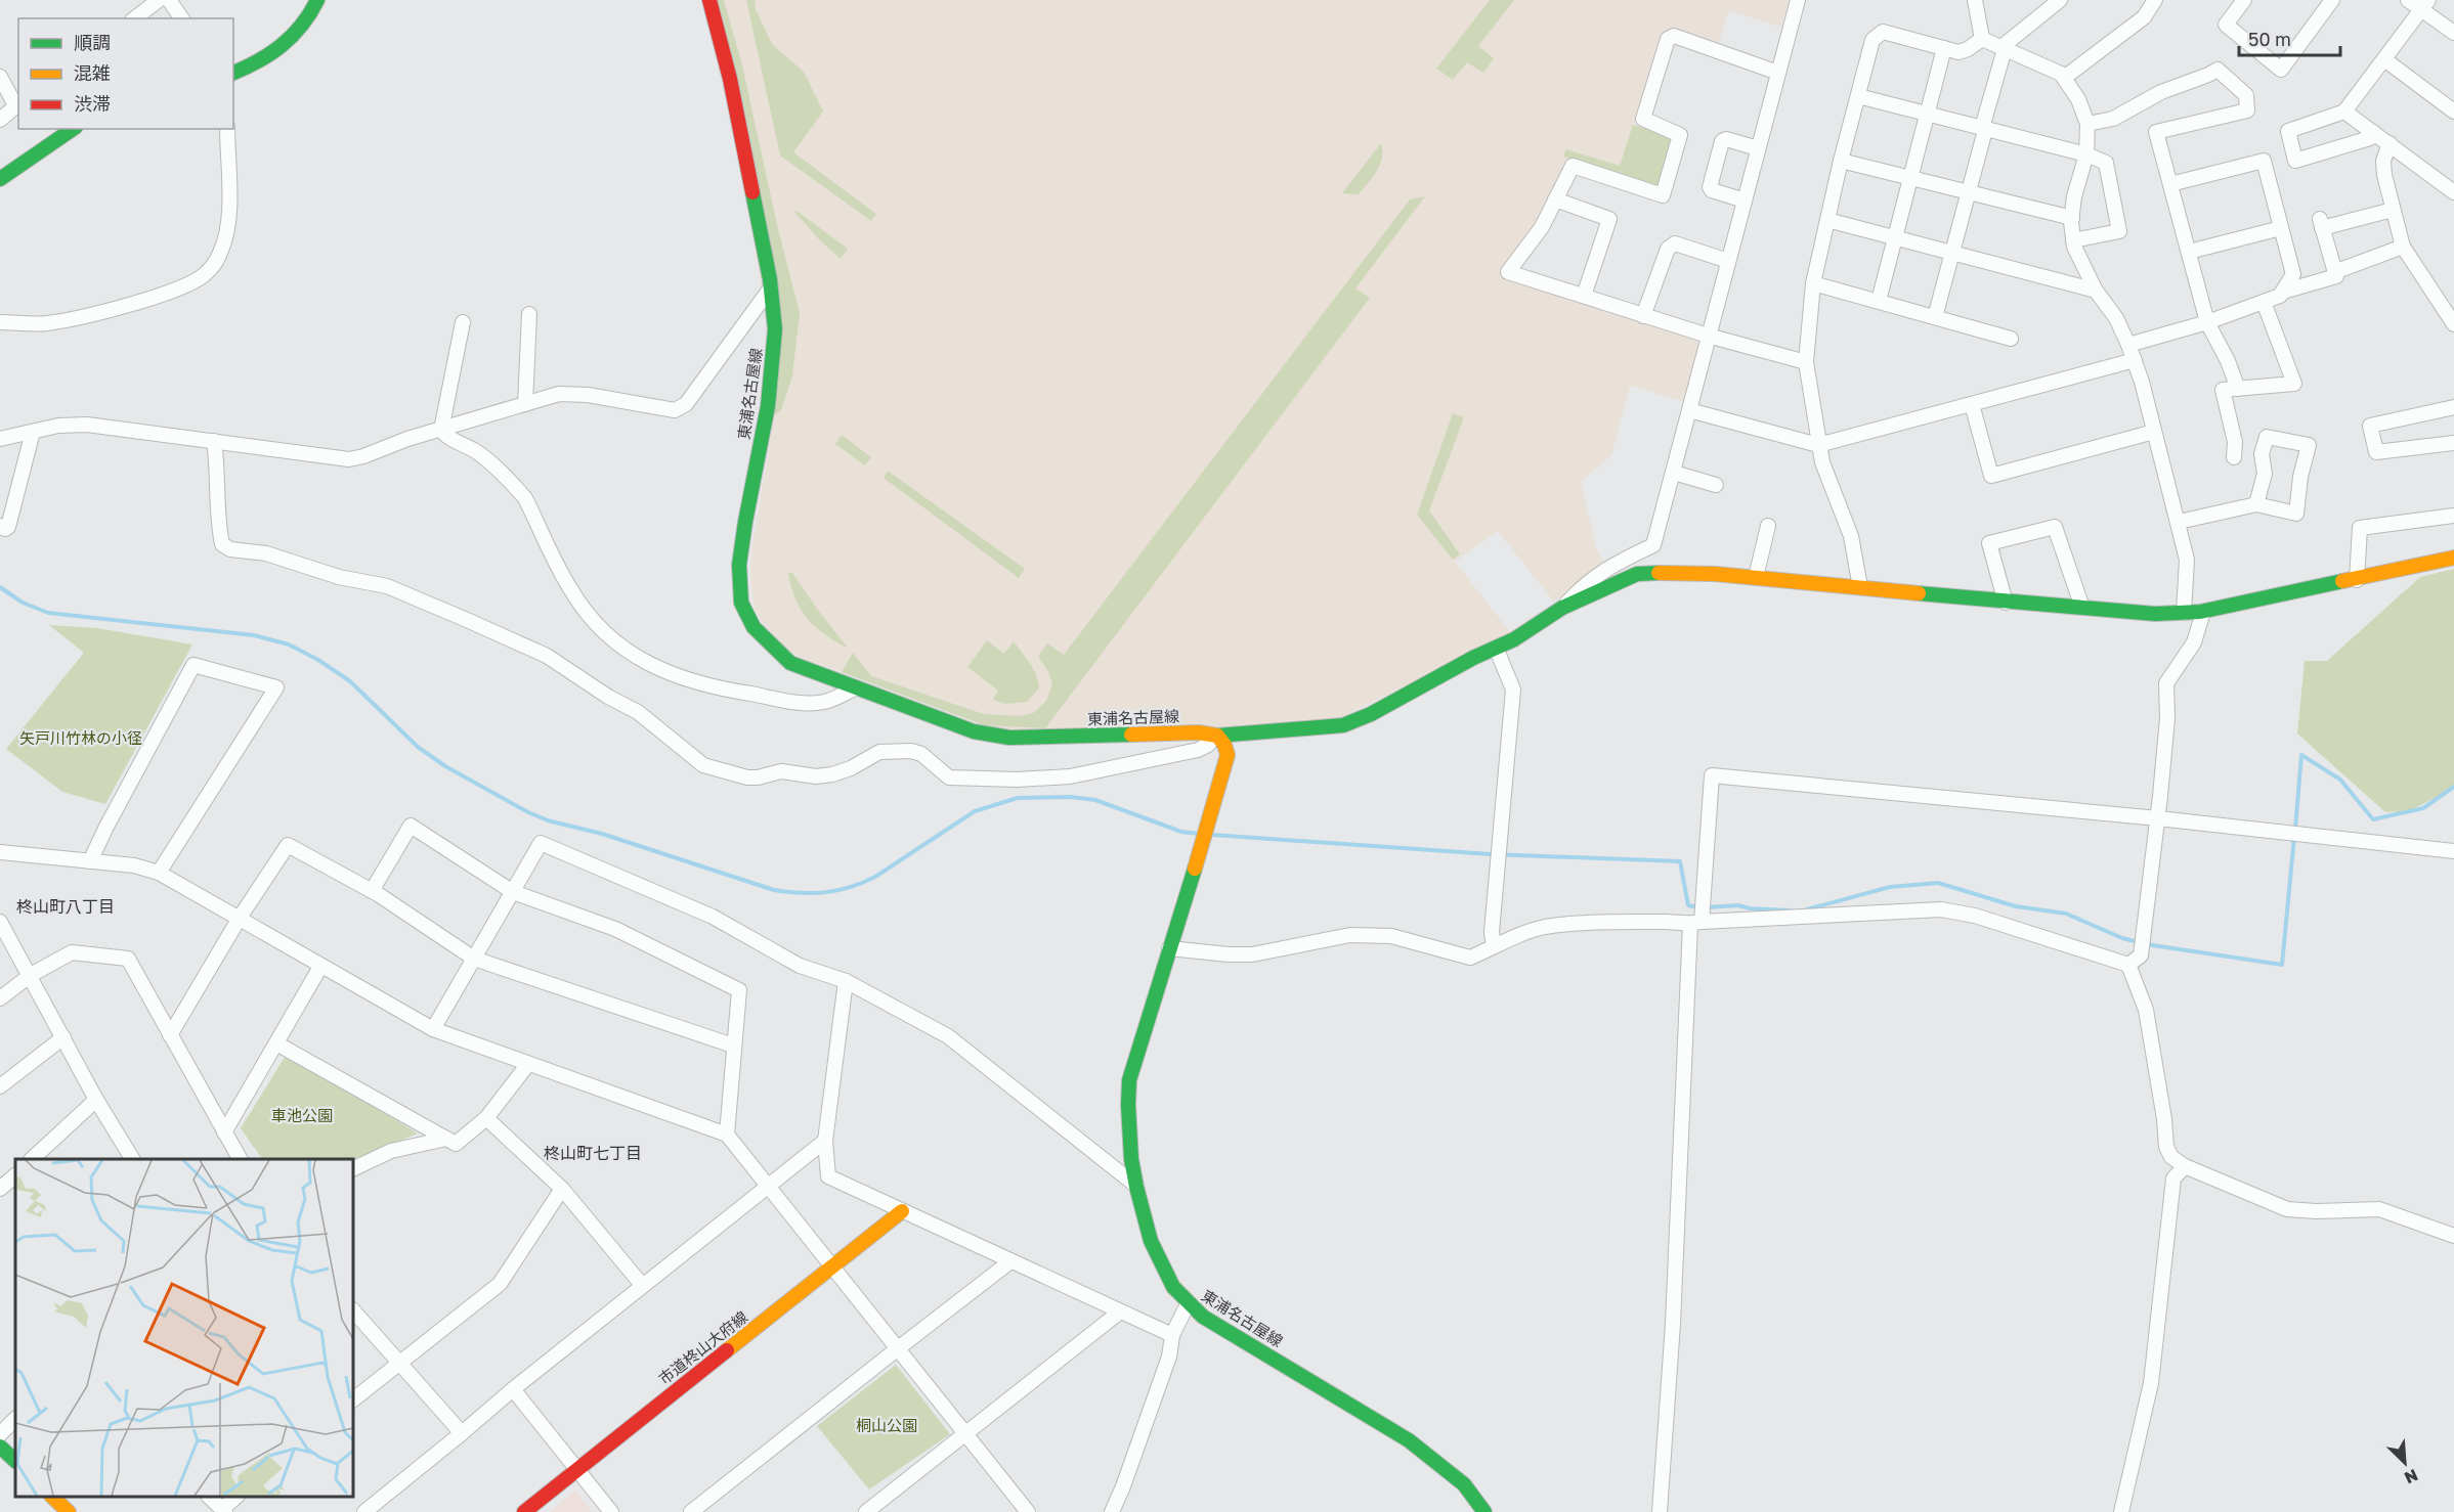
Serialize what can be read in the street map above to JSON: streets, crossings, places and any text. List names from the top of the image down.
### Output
{
  "streets": {
    "main road": ["東浦名古屋線", "市道柊山大府線"]
  },
  "districts": ["柊山町八丁目", "柊山町七丁目"],
  "parks": ["矢戸川竹林の小径", "車池公園", "桐山公園"],
  "legend": ["順調", "混雑", "渋滞"],
  "scale_bar": "50 m",
  "north": "bottom right"
}
